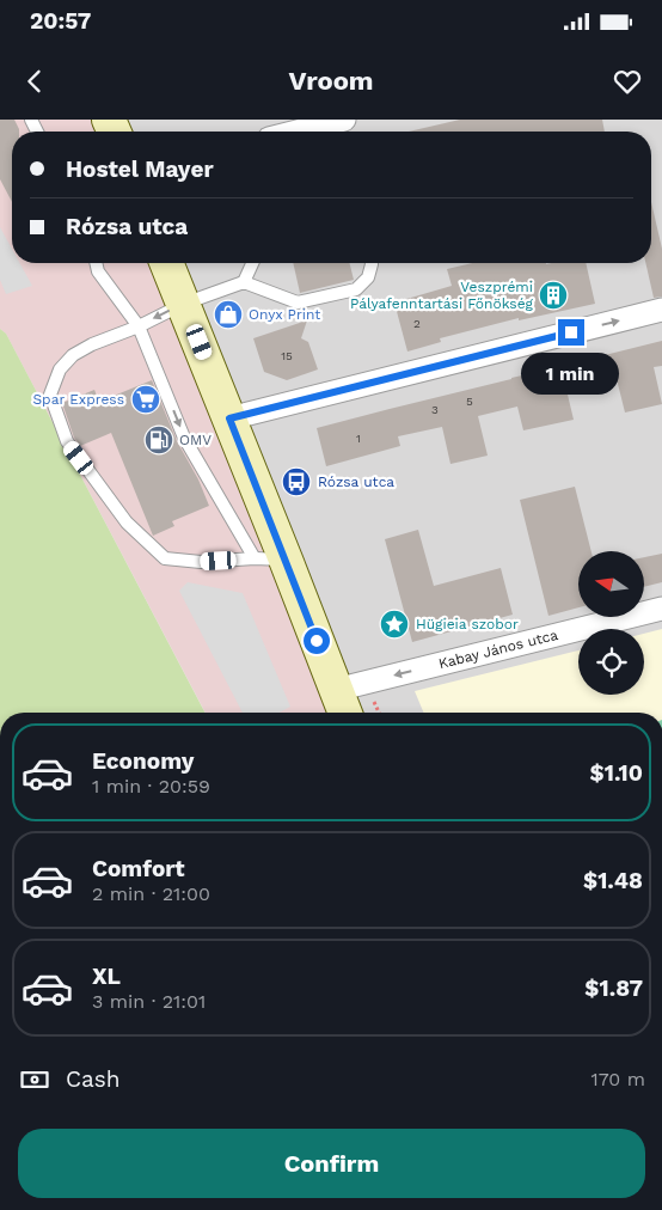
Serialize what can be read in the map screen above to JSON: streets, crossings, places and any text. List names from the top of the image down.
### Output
{
  "streets": {
    "street": ["Kabay János utca"]
  },
  "one_way": ["Kabay János utca"],
  "places": {
    "building": ["Veszprémi Pályafenntartási Főnökség"],
    "shop": ["Onyx Print"],
    "supermarket": ["Spar Express"],
    "fuel station": ["OMV"],
    "bus stop": ["Rózsa utca"],
    "place": ["Hügieia szobor"]
  },
  "house_numbers": [
    "2",
    "15",
    "5",
    "3",
    "1"
  ],
  "north": "left",
  "page": {
    "status": "20:57",
    "header": "Vroom",
    "banner": ["Hostel Mayer", "Rózsa utca"],
    "bubble": "1 min",
    "list": [
      {
        "name": "Economy",
        "note": "1 min · 20:59",
        "value": "$1.10"
      },
      {
        "name": "Comfort",
        "note": "2 min · 21:00",
        "value": "$1.48"
      },
      {
        "name": "XL",
        "note": "3 min · 21:01",
        "value": "$1.87"
      }
    ],
    "pay": ["Cash", "170 m"],
    "buttons": "Confirm"
  }
}
